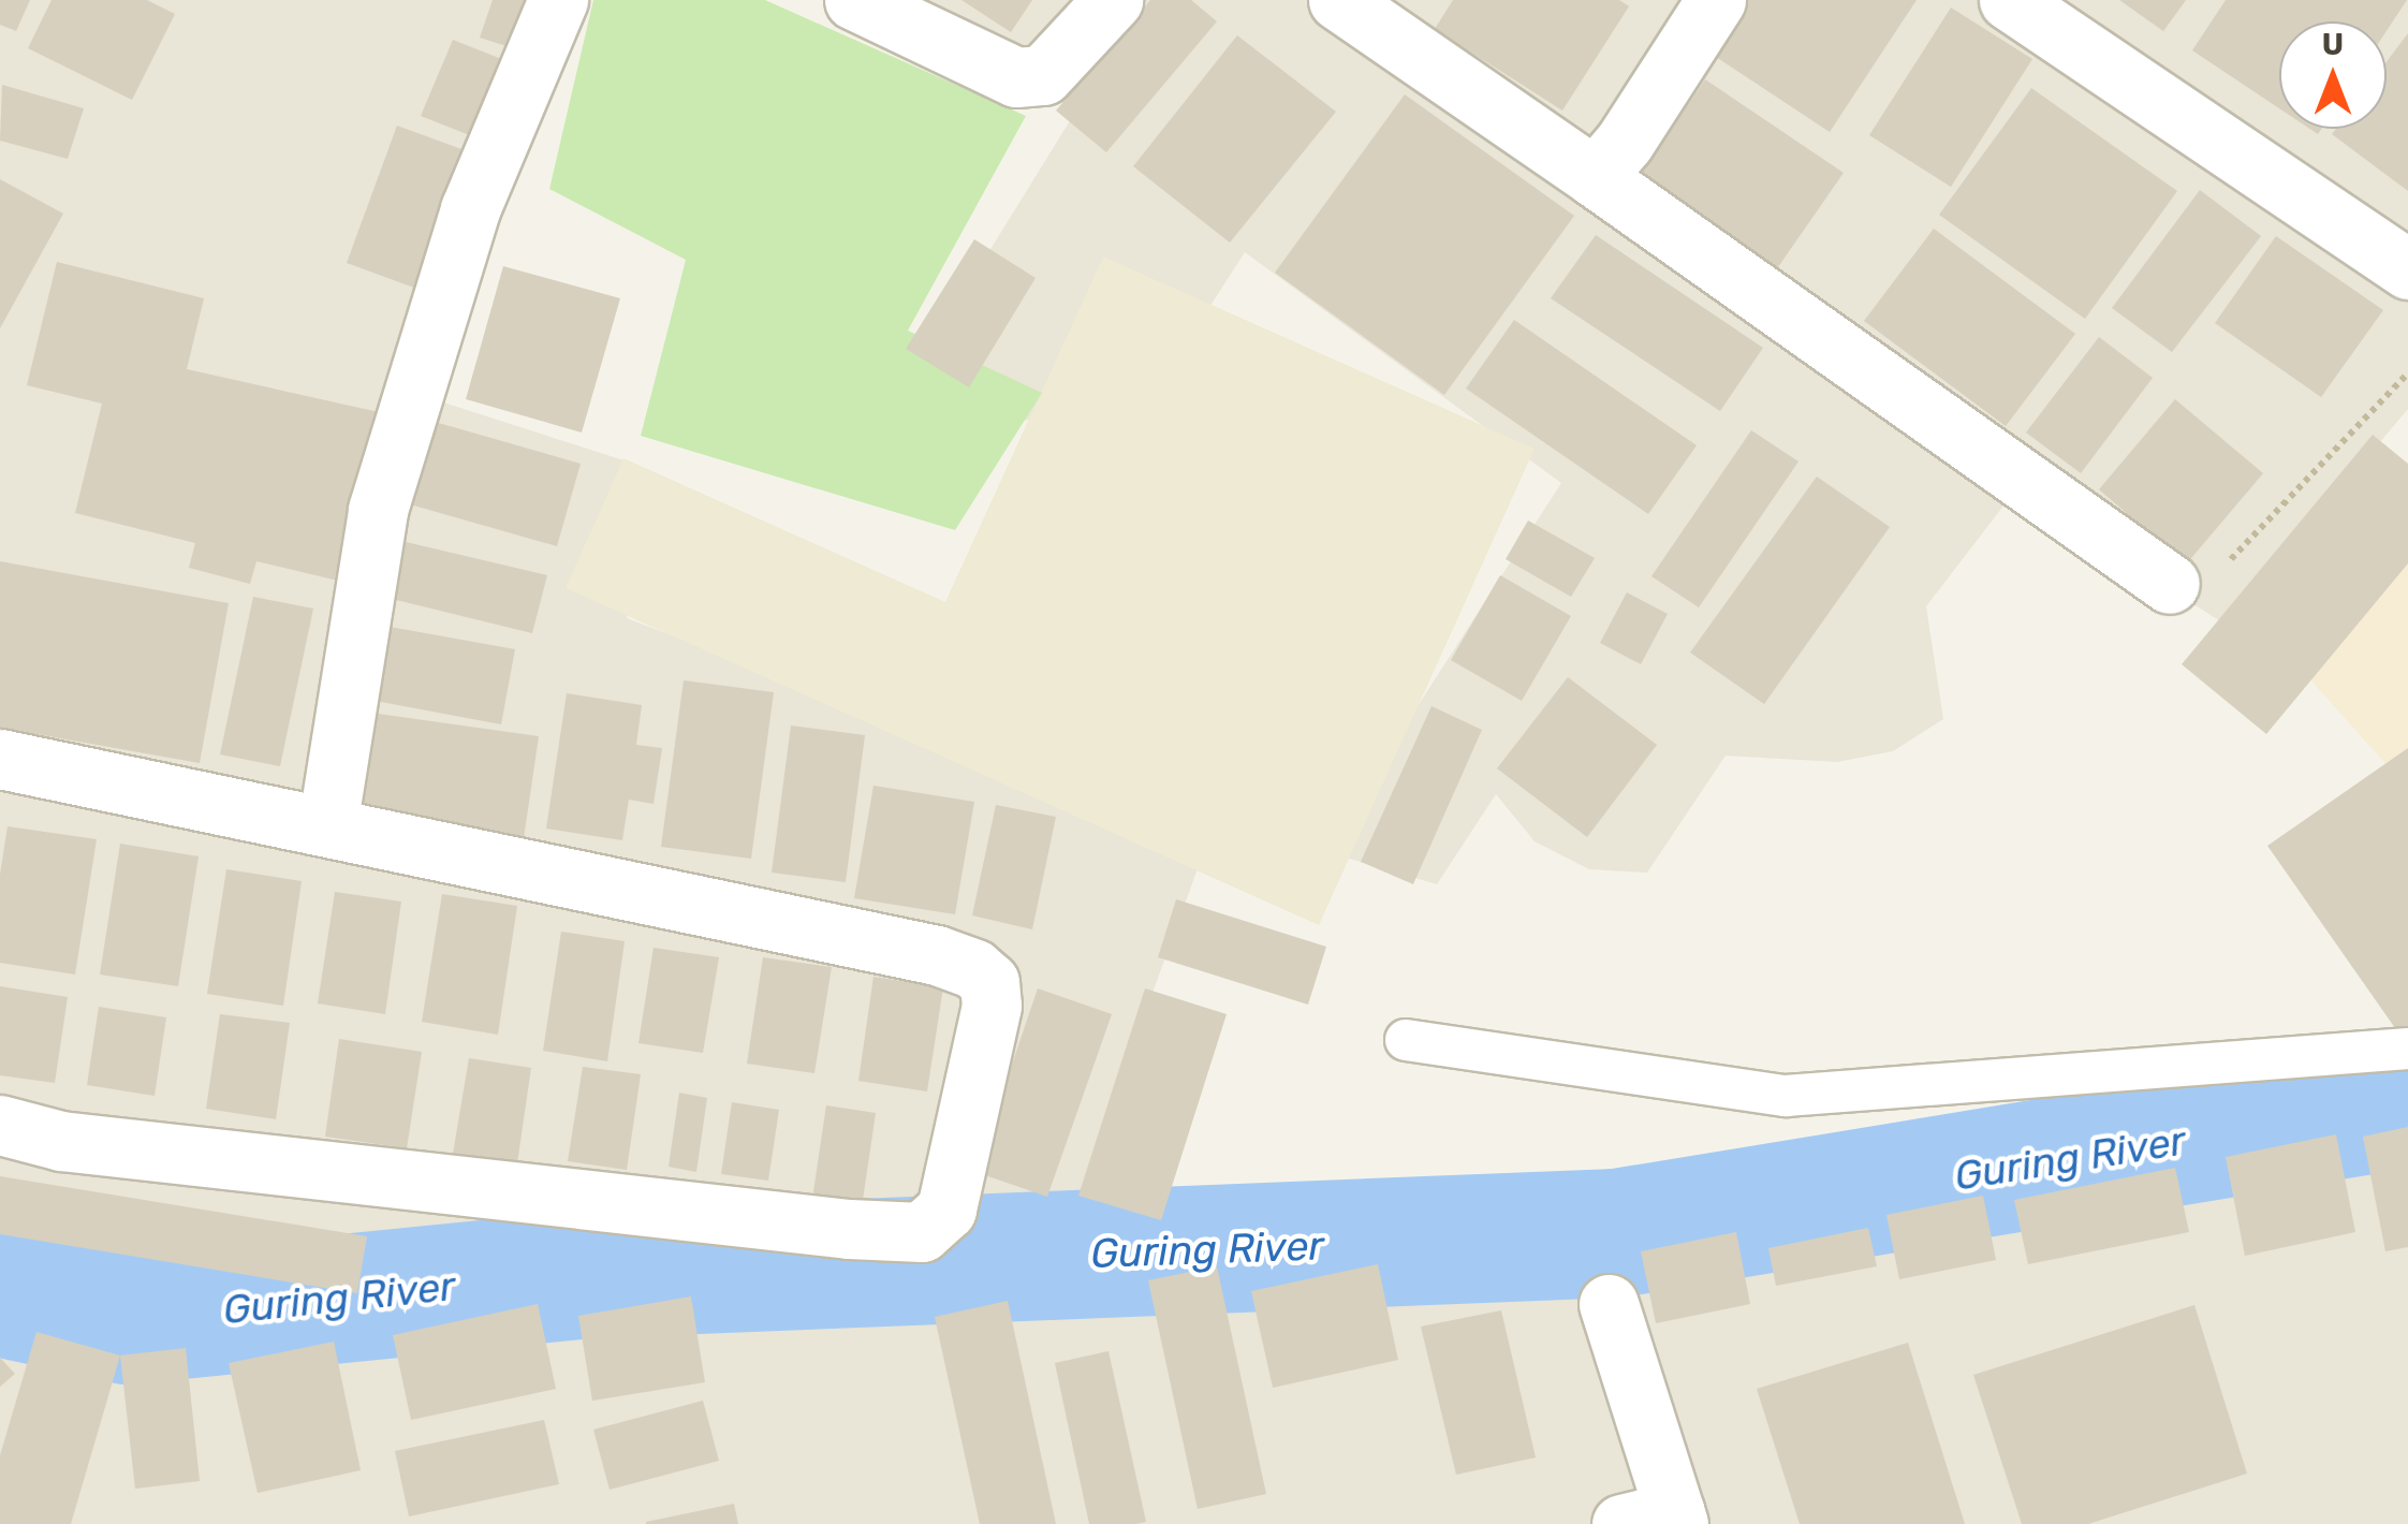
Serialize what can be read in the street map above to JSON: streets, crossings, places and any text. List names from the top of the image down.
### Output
{
  "water": ["Guring River"],
  "north": "top"
}
